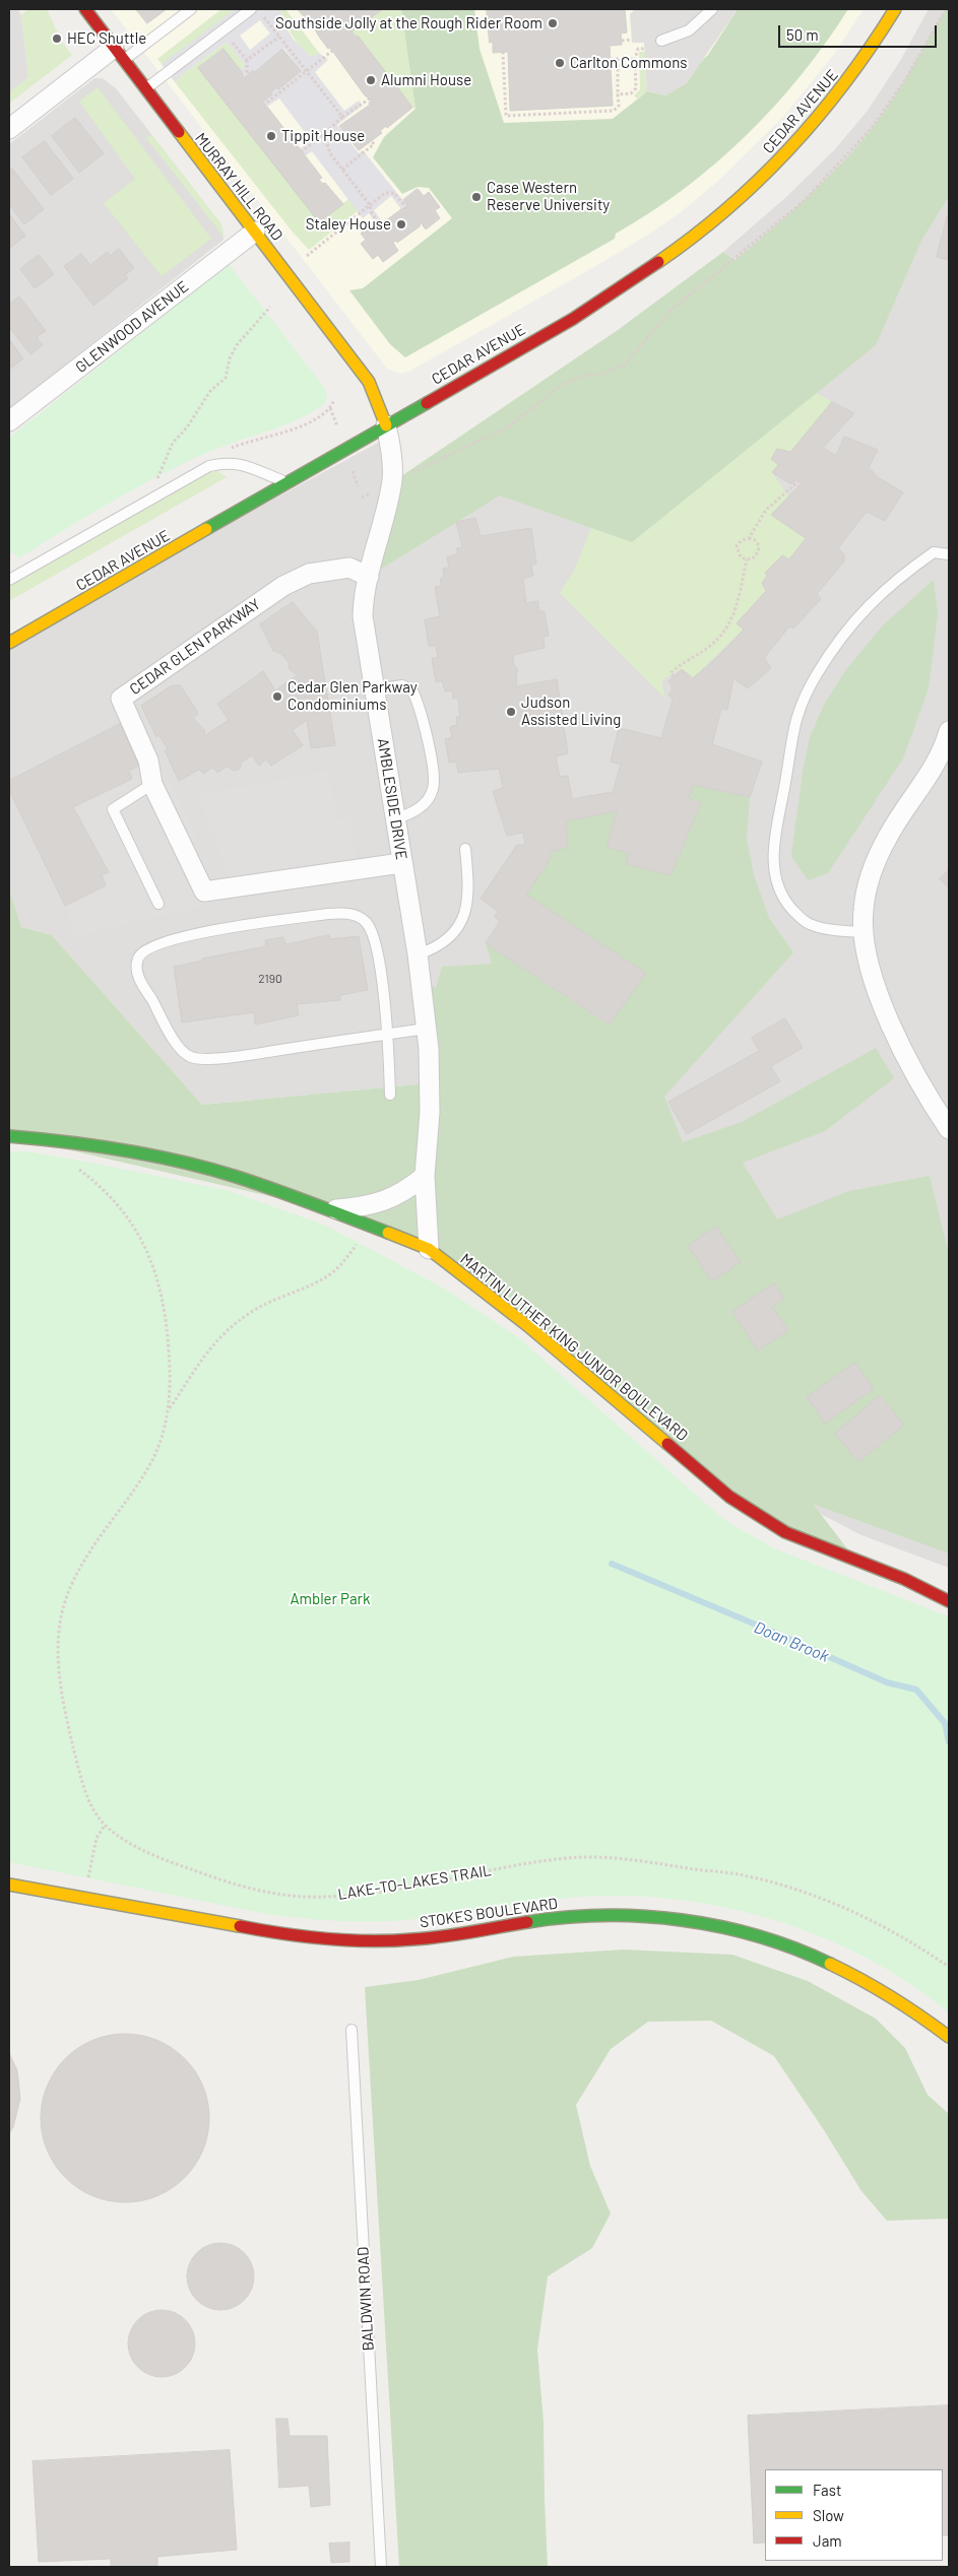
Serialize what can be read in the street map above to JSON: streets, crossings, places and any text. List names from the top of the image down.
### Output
{
  "streets": {
    "main road": [
      "CEDAR AVENUE",
      "MURRAY HILL ROAD",
      "MARTIN LUTHER KING JUNIOR BOULEVARD",
      "STOKES BOULEVARD"
    ],
    "street": ["GLENWOOD AVENUE", "CEDAR GLEN PARKWAY", "AMBLESIDE DRIVE"],
    "lane": ["BALDWIN ROAD"],
    "path": ["LAKE-TO-LAKES TRAIL"]
  },
  "crossings": [
    ["CEDAR AVENUE", "MURRAY HILL ROAD"],
    ["CEDAR AVENUE", "AMBLESIDE DRIVE"],
    ["MURRAY HILL ROAD", "GLENWOOD AVENUE"],
    ["MURRAY HILL ROAD", "AMBLESIDE DRIVE"],
    ["CEDAR GLEN PARKWAY", "AMBLESIDE DRIVE"],
    ["AMBLESIDE DRIVE", "MARTIN LUTHER KING JUNIOR BOULEVARD"]
  ],
  "water": ["Doan Brook"],
  "parks": ["Ambler Park"],
  "places": [
    "Southside Jolly at the Rough Rider Room",
    "HEC Shuttle",
    "Carlton Commons",
    "Alumni House",
    "Tippit House",
    "Case Western Reserve University",
    "Staley House",
    "Cedar Glen Parkway Condominiums",
    "Judson Assisted Living"
  ],
  "house_numbers": ["2190"],
  "legend": ["Fast", "Slow", "Jam"],
  "scale_bar": "50 m"
}
